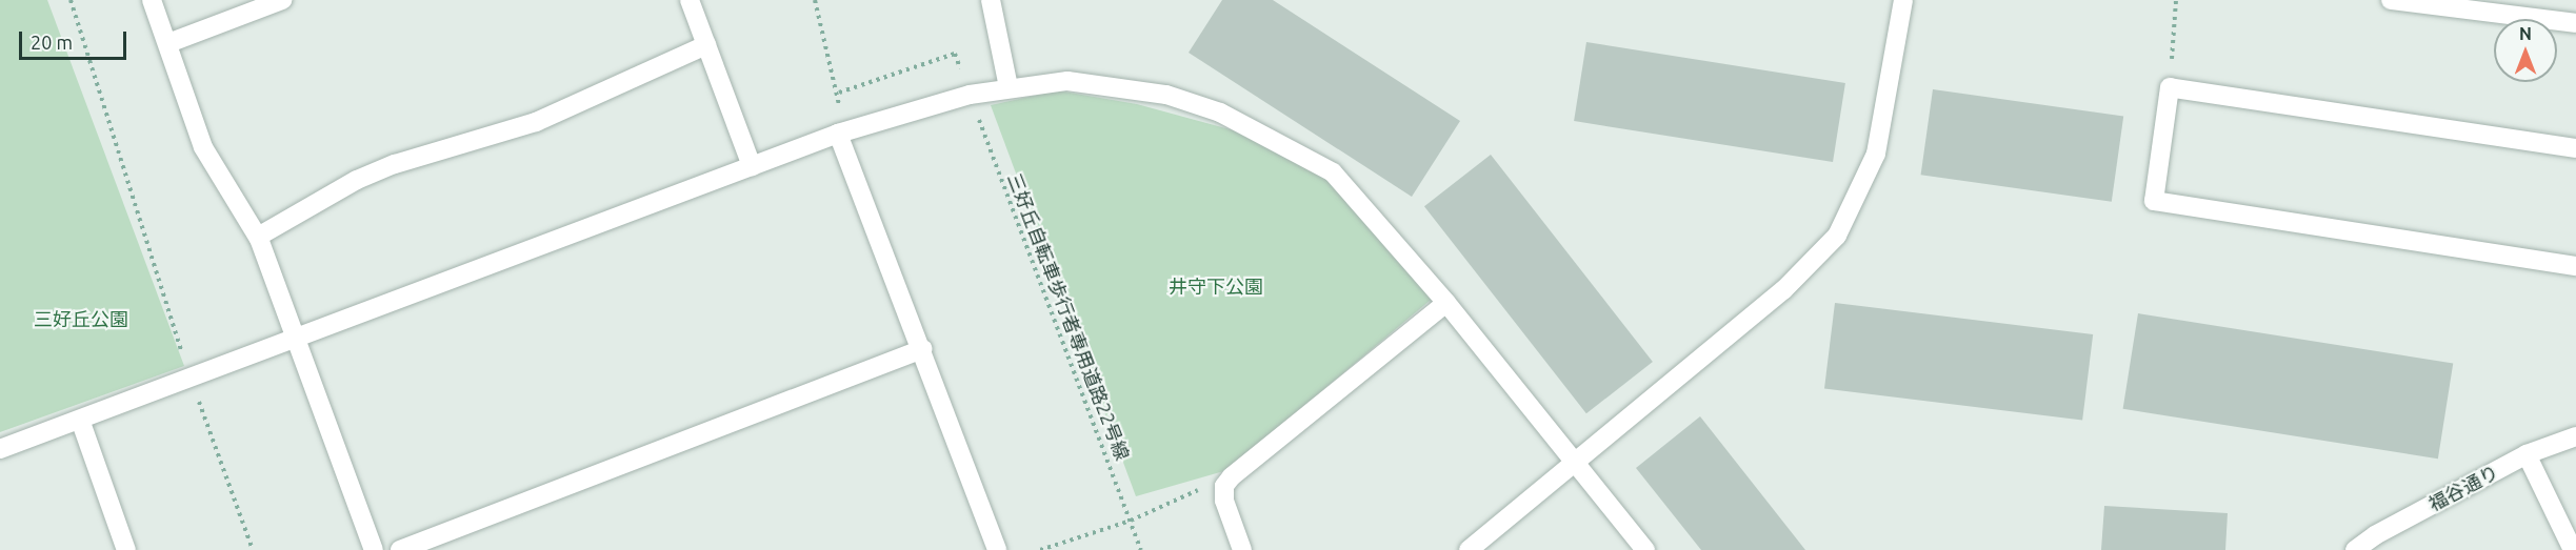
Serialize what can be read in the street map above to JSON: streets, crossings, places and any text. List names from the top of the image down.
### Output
{
  "streets": {
    "street": ["福谷通り"],
    "path": ["三好丘自転車歩行者専用道路22号線"]
  },
  "parks": ["井守下公園", "三好丘公園"],
  "scale_bar": "20 m",
  "north": "top"
}
